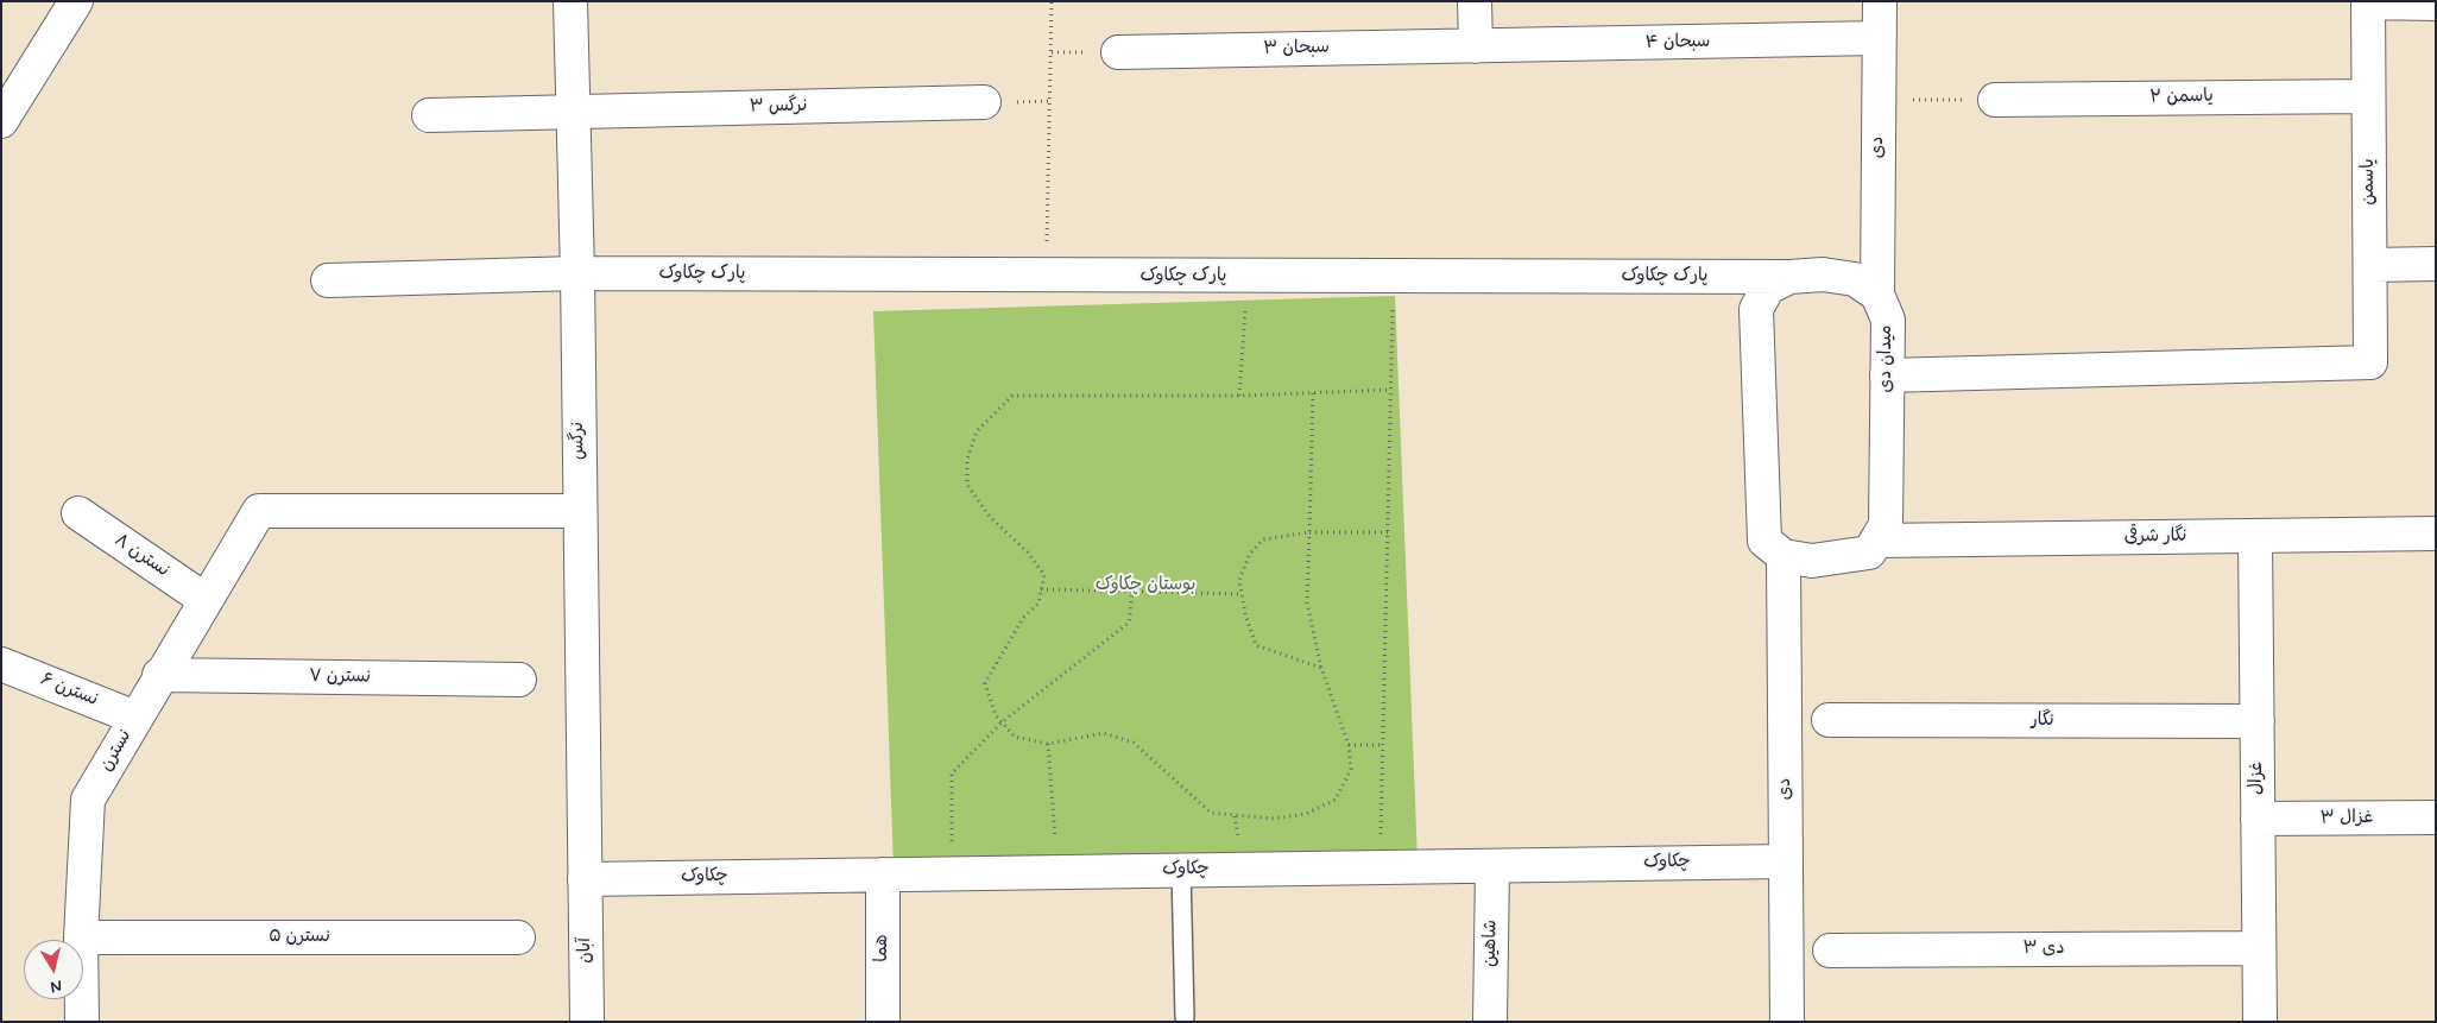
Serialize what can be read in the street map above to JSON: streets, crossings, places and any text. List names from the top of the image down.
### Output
{
  "streets": {
    "street": [
      "سبحان ۴",
      "سبحان ۳",
      "یاسمن ۲",
      "نرگس ۳",
      "دی",
      "یاسمن",
      "پارک چکاوک",
      "میدان دی",
      "نرگس",
      "نگار شرقی",
      "نسترن ۸",
      "نسترن ۷",
      "نسترن ۶",
      "نگار",
      "نسترن",
      "غزال",
      "غزال ۳",
      "چکاوک",
      "نسترن ۵",
      "شاهین",
      "هما",
      "دی ۳",
      "آبان"
    ]
  },
  "crossings": [
    ["سبحان ۴", "سبحان ۳"],
    ["سبحان ۴", "دی"],
    ["یاسمن ۲", "یاسمن"],
    ["نرگس ۳", "نرگس"],
    ["دی", "میدان دی"],
    ["دی", "چکاوک"],
    ["یاسمن", "میدان دی"],
    ["پارک چکاوک", "نرگس"],
    ["میدان دی", "نگار شرقی"],
    ["نرگس", "نسترن"],
    ["نرگس", "چکاوک"],
    ["نرگس", "آبان"],
    ["نگار شرقی", "غزال"],
    ["نسترن ۸", "نسترن"],
    ["نسترن ۷", "نسترن"],
    ["نسترن ۶", "نسترن"],
    ["نگار", "غزال"],
    ["نسترن", "نسترن ۵"],
    ["غزال", "غزال ۳"],
    ["غزال", "دی ۳"],
    ["چکاوک", "شاهین"],
    ["چکاوک", "هما"],
    ["چکاوک", "آبان"]
  ],
  "parks": ["بوستان چکاوک"],
  "north": "bottom"
}
